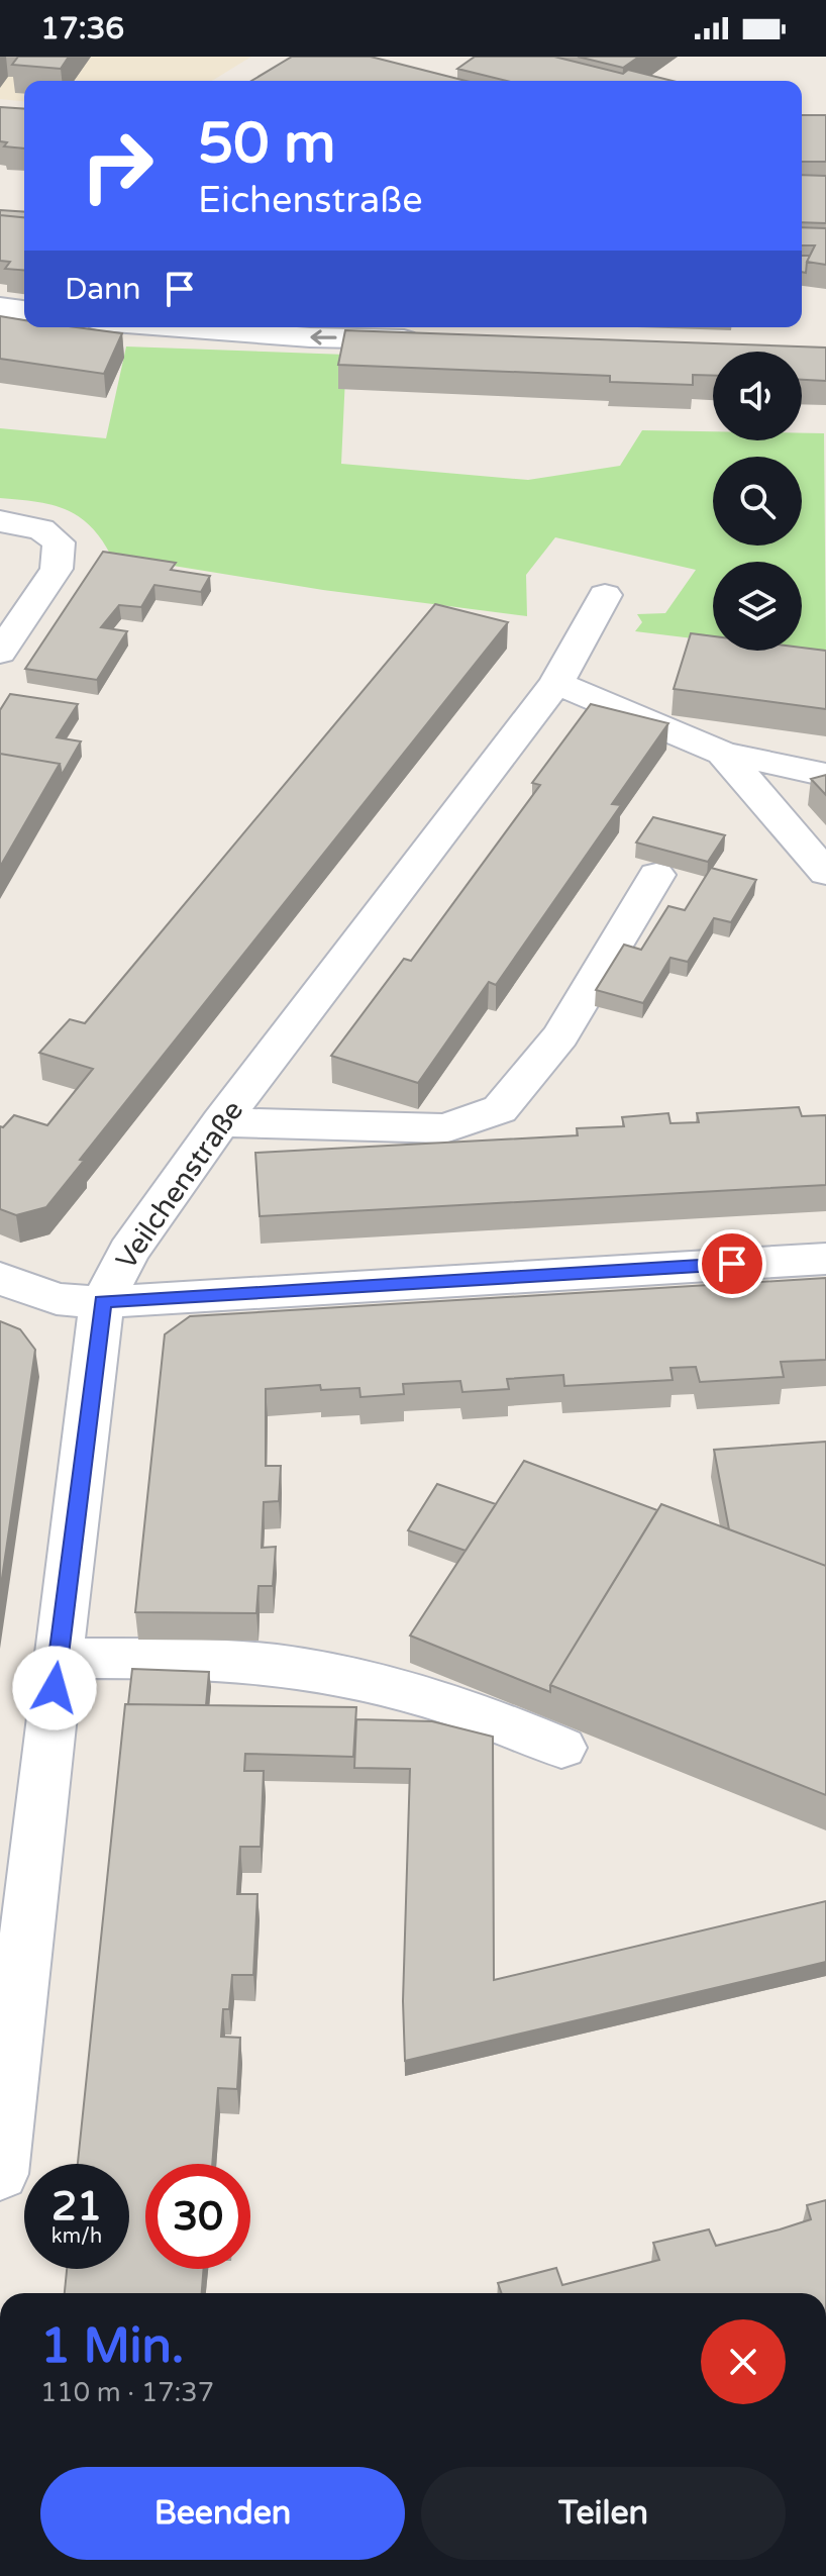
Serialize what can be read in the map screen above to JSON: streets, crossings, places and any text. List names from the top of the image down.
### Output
{
  "streets": {
    "street": ["Veilchenstraße"]
  },
  "page": {
    "status": "17:36",
    "turn": ["50 m", "Eichenstraße"],
    "then": "Dann",
    "speed": "21 km/h",
    "limit": "30",
    "heading": ["1 Min.", "110 m · 17:37"],
    "buttons": ["Beenden", "Teilen"]
  }
}
